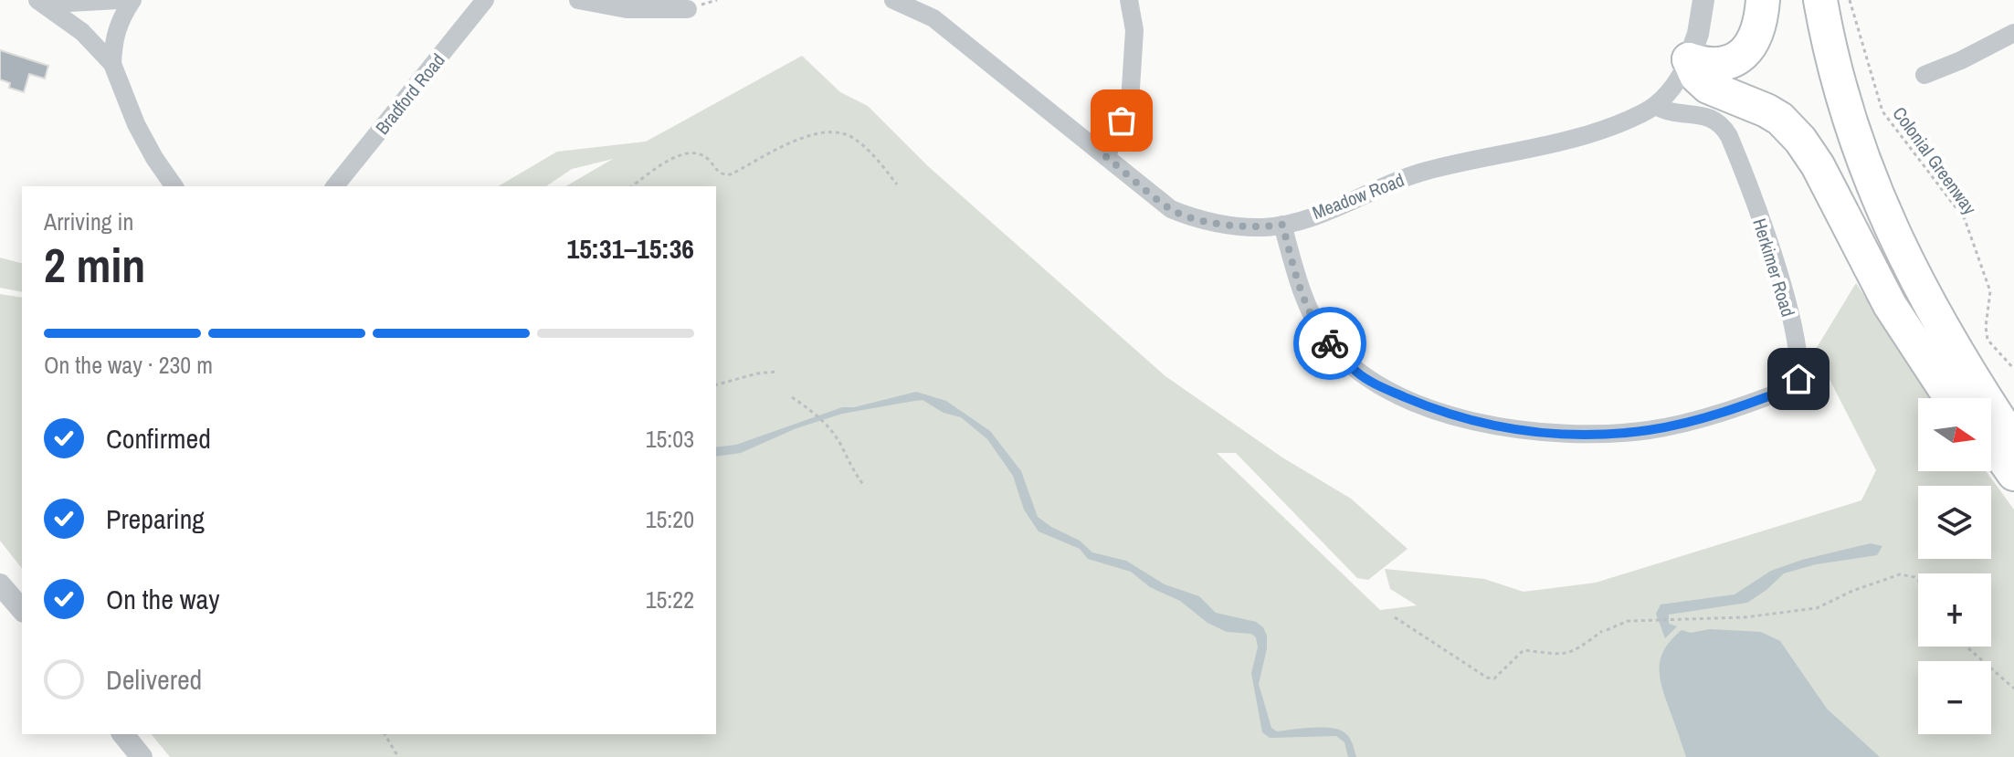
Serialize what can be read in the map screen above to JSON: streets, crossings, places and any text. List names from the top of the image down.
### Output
{
  "streets": {
    "street": ["Bradford Road", "Meadow Road", "Herkimer Road"],
    "path": ["Colonial Greenway"]
  },
  "crossings": [
    ["Meadow Road", "Herkimer Road"]
  ],
  "north": "right",
  "page": {
    "heading": ["2 min", "Arriving in", "15:31–15:36"],
    "bar": "On the way · 230 m",
    "map_buttons": ["+", "−"],
    "list": [
      ["Confirmed", "15:03"],
      ["Preparing", "15:20"],
      ["On the way", "15:22"],
      "Delivered"
    ]
  }
}
